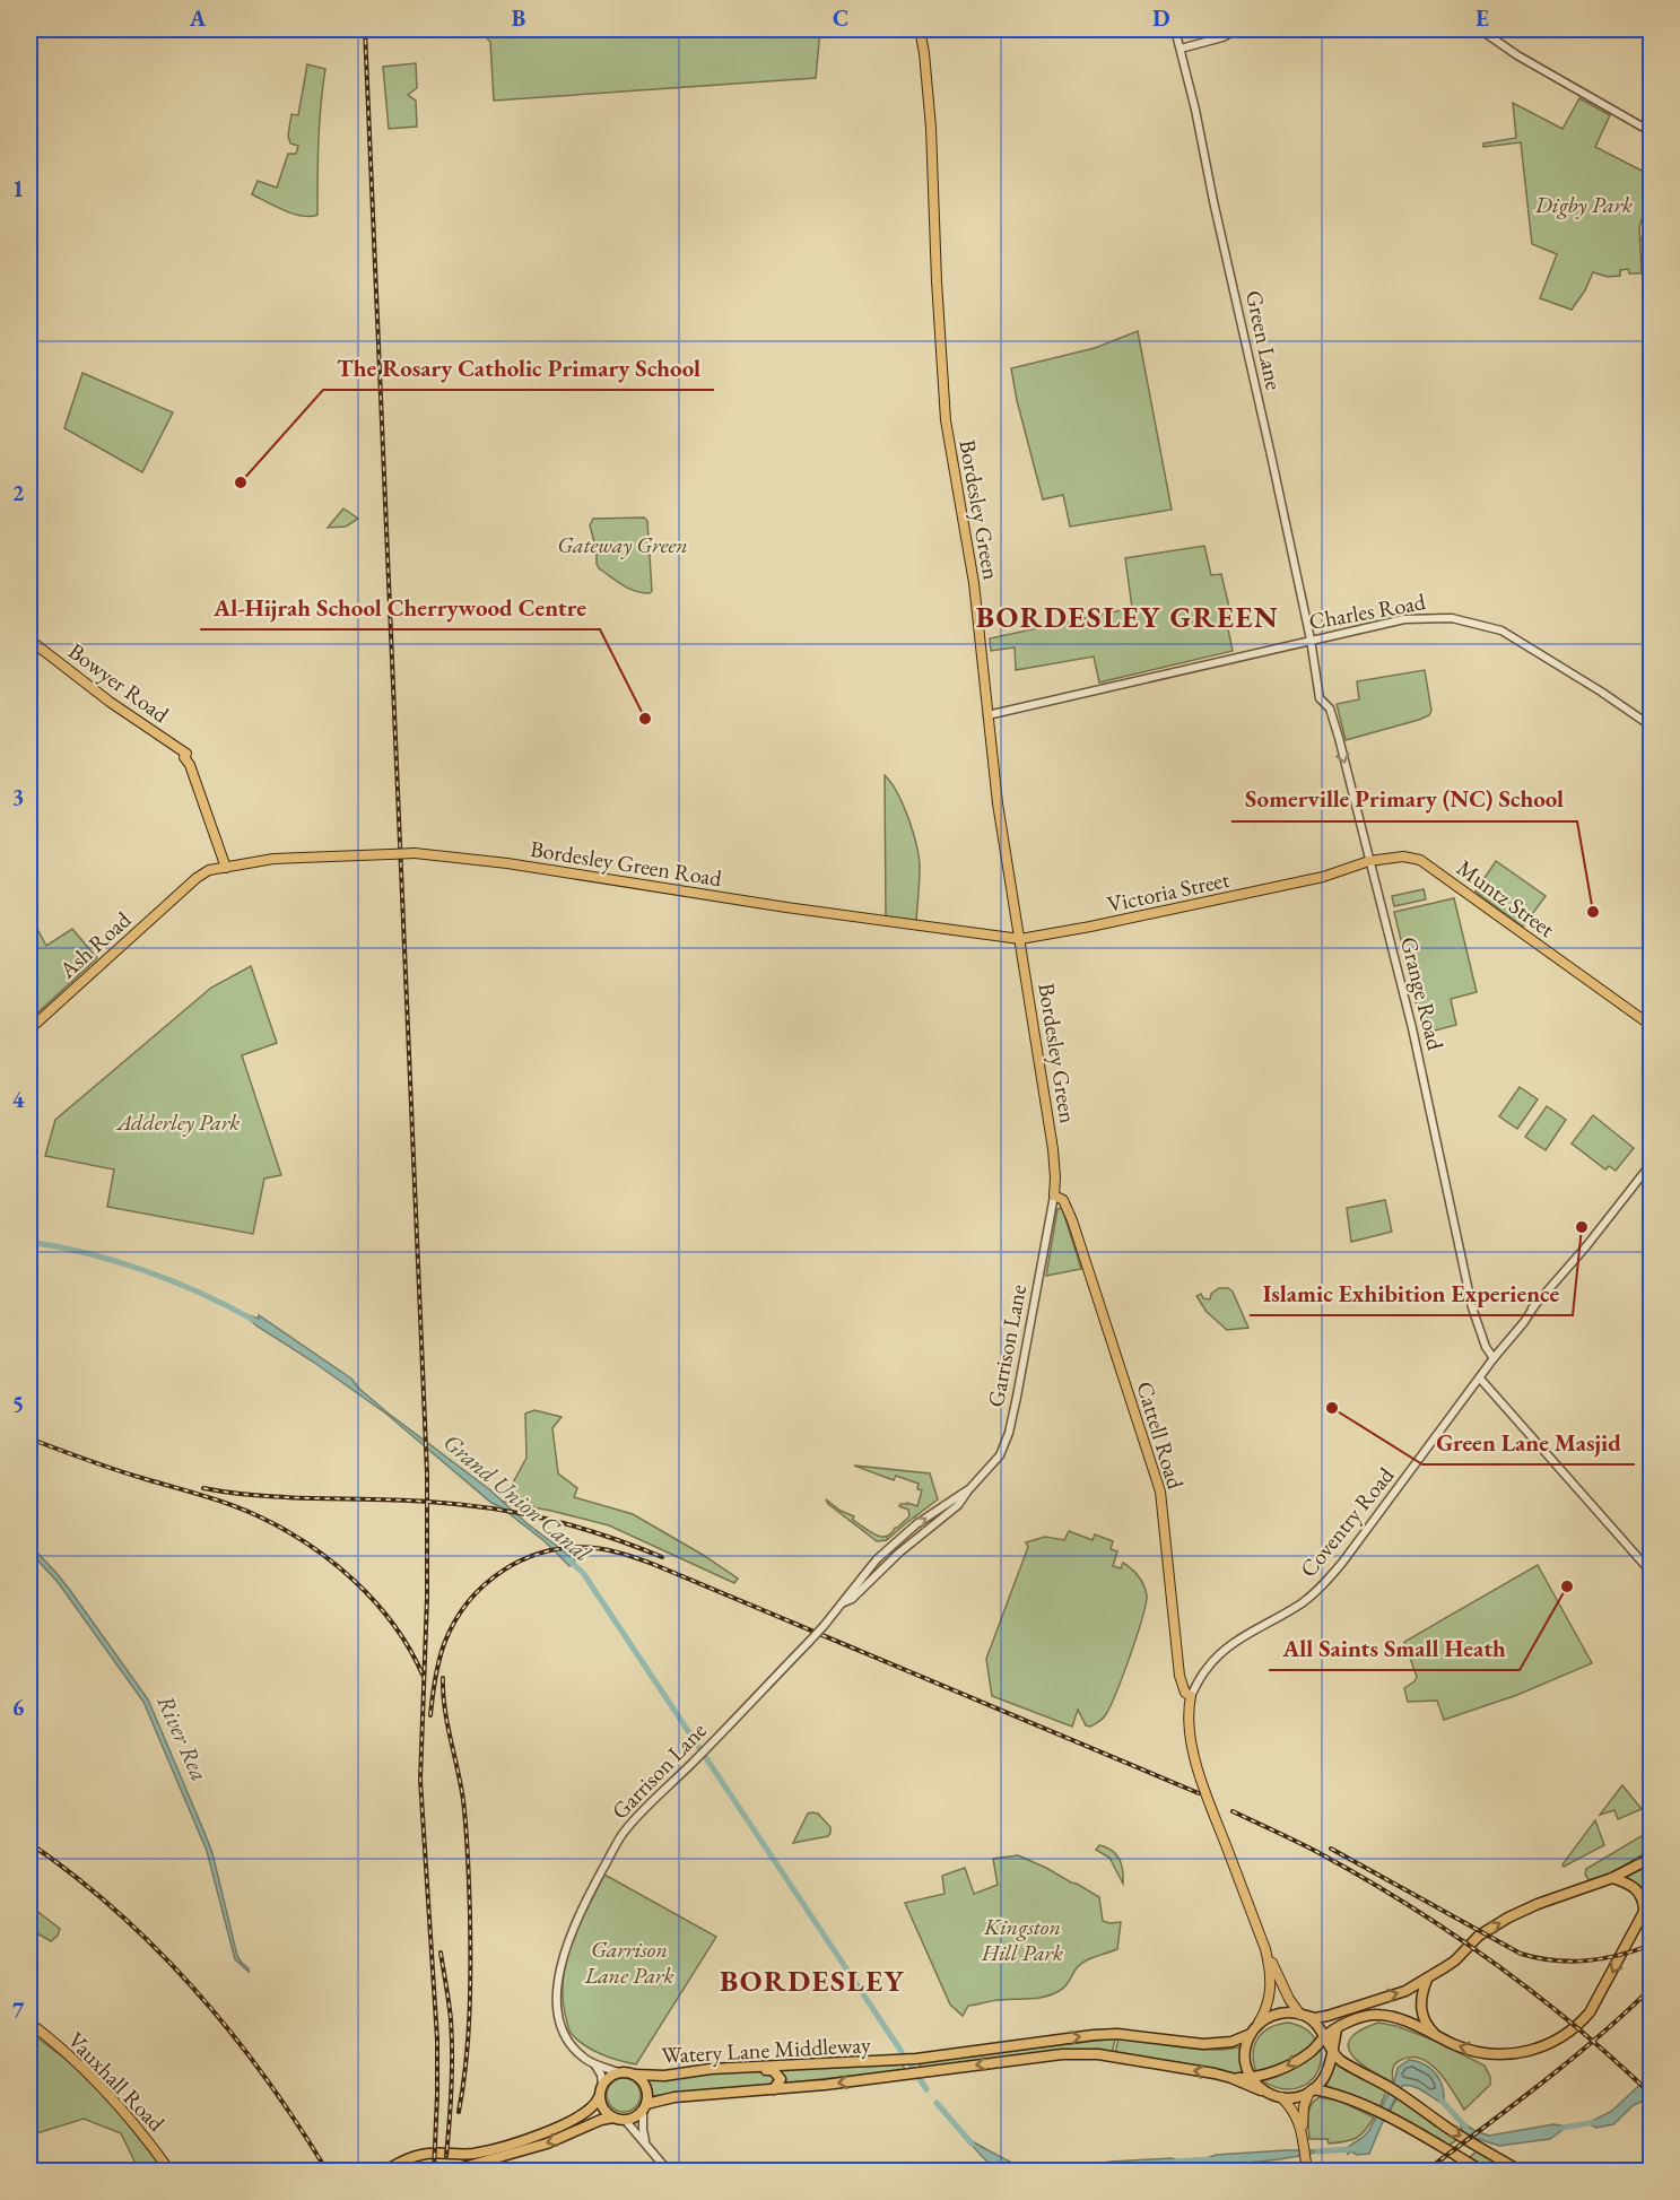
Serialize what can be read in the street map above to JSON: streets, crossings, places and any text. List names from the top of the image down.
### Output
{
  "streets": {
    "highway": ["Watery Lane Middleway"],
    "main road": [
      "Bordesley Green",
      "Bowyer Road",
      "Bordesley Green Road",
      "Victoria Street",
      "Muntz Street",
      "Ash Road",
      "Cattell Road",
      "Coventry Road",
      "Vauxhall Road"
    ],
    "street": [
      "Green Lane",
      "Charles Road",
      "Grange Road",
      "Garrison Lane"
    ]
  },
  "crossings": [
    ["Green Lane", "Charles Road"],
    ["Green Lane", "Grange Road"],
    ["Bordesley Green", "Charles Road"],
    ["Bordesley Green", "Bordesley Green Road"],
    ["Bordesley Green", "Victoria Street"],
    ["Bordesley Green", "Garrison Lane"],
    ["Bordesley Green", "Cattell Road"],
    ["Charles Road", "Grange Road"],
    ["Bowyer Road", "Bordesley Green Road"],
    ["Bowyer Road", "Ash Road"],
    ["Bordesley Green Road", "Victoria Street"],
    ["Bordesley Green Road", "Ash Road"],
    ["Victoria Street", "Muntz Street"],
    ["Muntz Street", "Grange Road"],
    ["Grange Road", "Coventry Road"],
    ["Garrison Lane", "Cattell Road"],
    ["Garrison Lane", "Watery Lane Middleway"],
    ["Cattell Road", "Coventry Road"],
    ["Coventry Road", "Watery Lane Middleway"]
  ],
  "districts": ["BORDESLEY GREEN", "BORDESLEY"],
  "water": ["Grand Union Canal", "River Rea"],
  "parks": [
    "Digby Park",
    "Gateway Green",
    "Adderley Park",
    "Kingston Hill Park",
    "Garrison Lane Park"
  ],
  "places": [
    "The Rosary Catholic Primary School",
    "Al-Hijrah School Cherrywood Centre",
    "Somerville Primary (NC) School",
    "Islamic Exhibition Experience",
    "Green Lane Masjid",
    "All Saints Small Heath"
  ],
  "grid": {
    "columns": [
      "A",
      "B",
      "C",
      "D",
      "E"
    ],
    "rows": [
      "1",
      "2",
      "3",
      "4",
      "5",
      "6",
      "7"
    ]
  }
}
